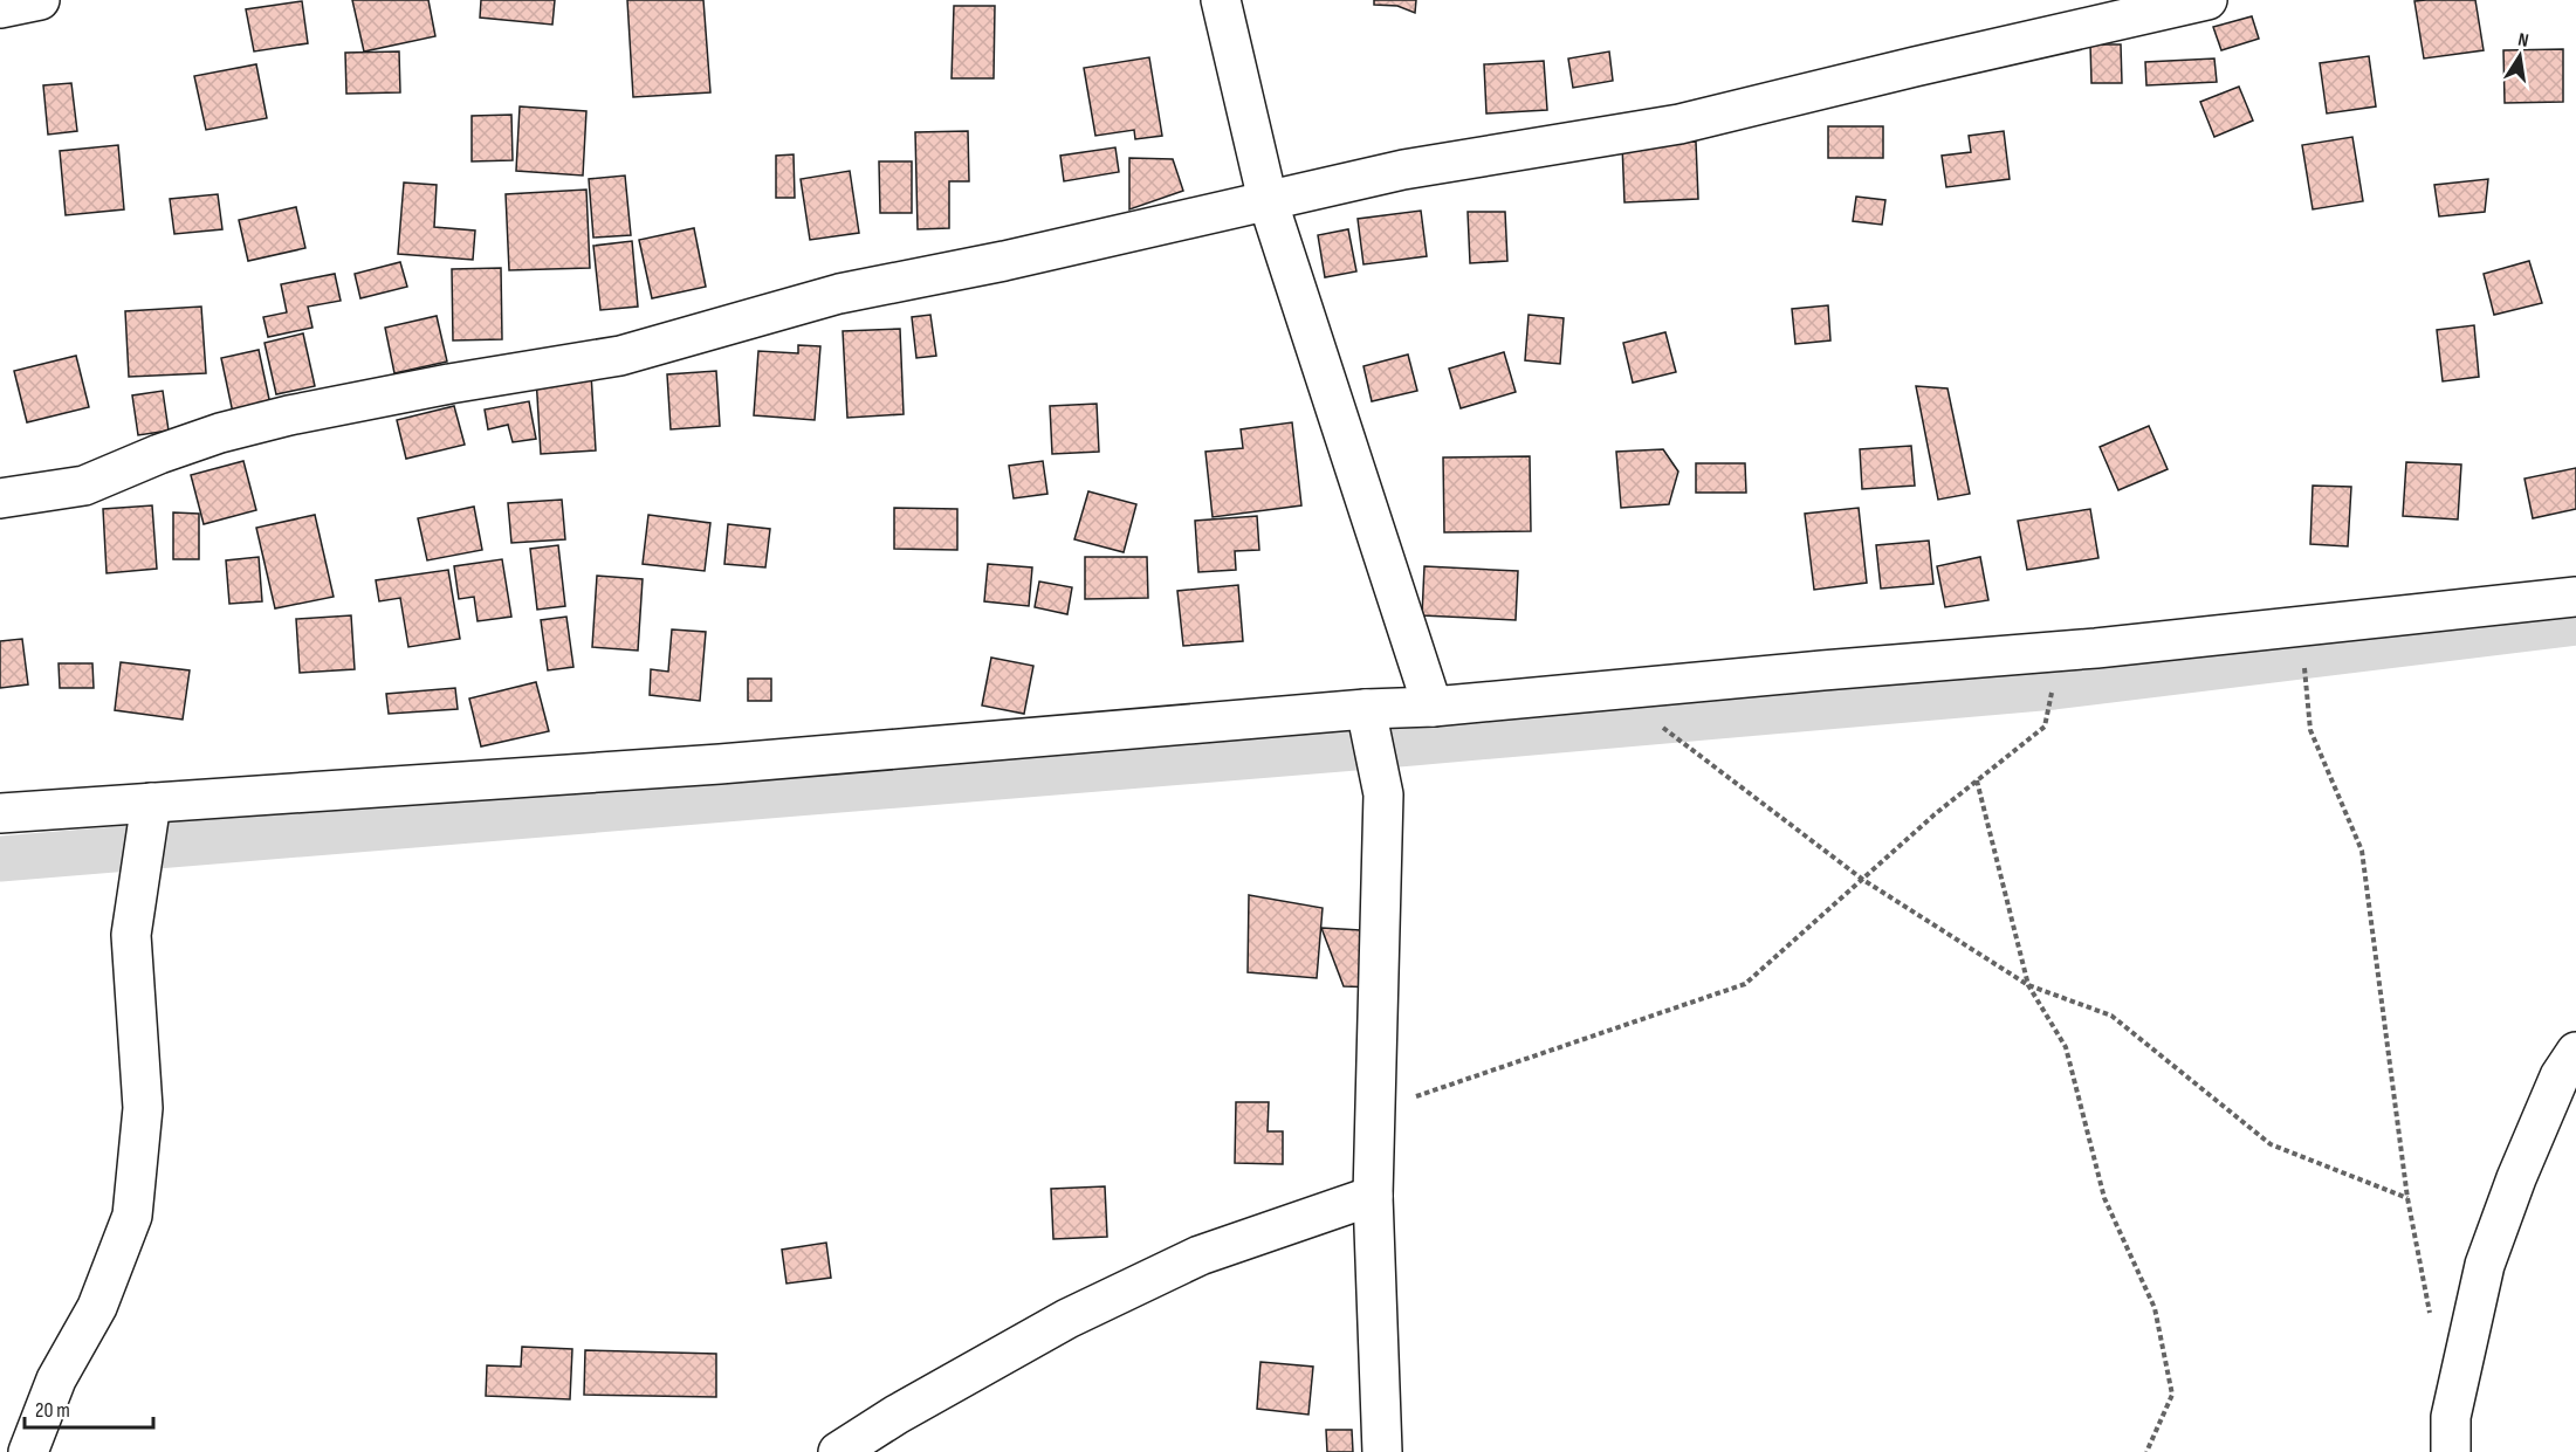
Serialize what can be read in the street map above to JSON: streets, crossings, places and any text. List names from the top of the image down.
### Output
{
  "scale_bar": "20 m",
  "north": "top"
}
